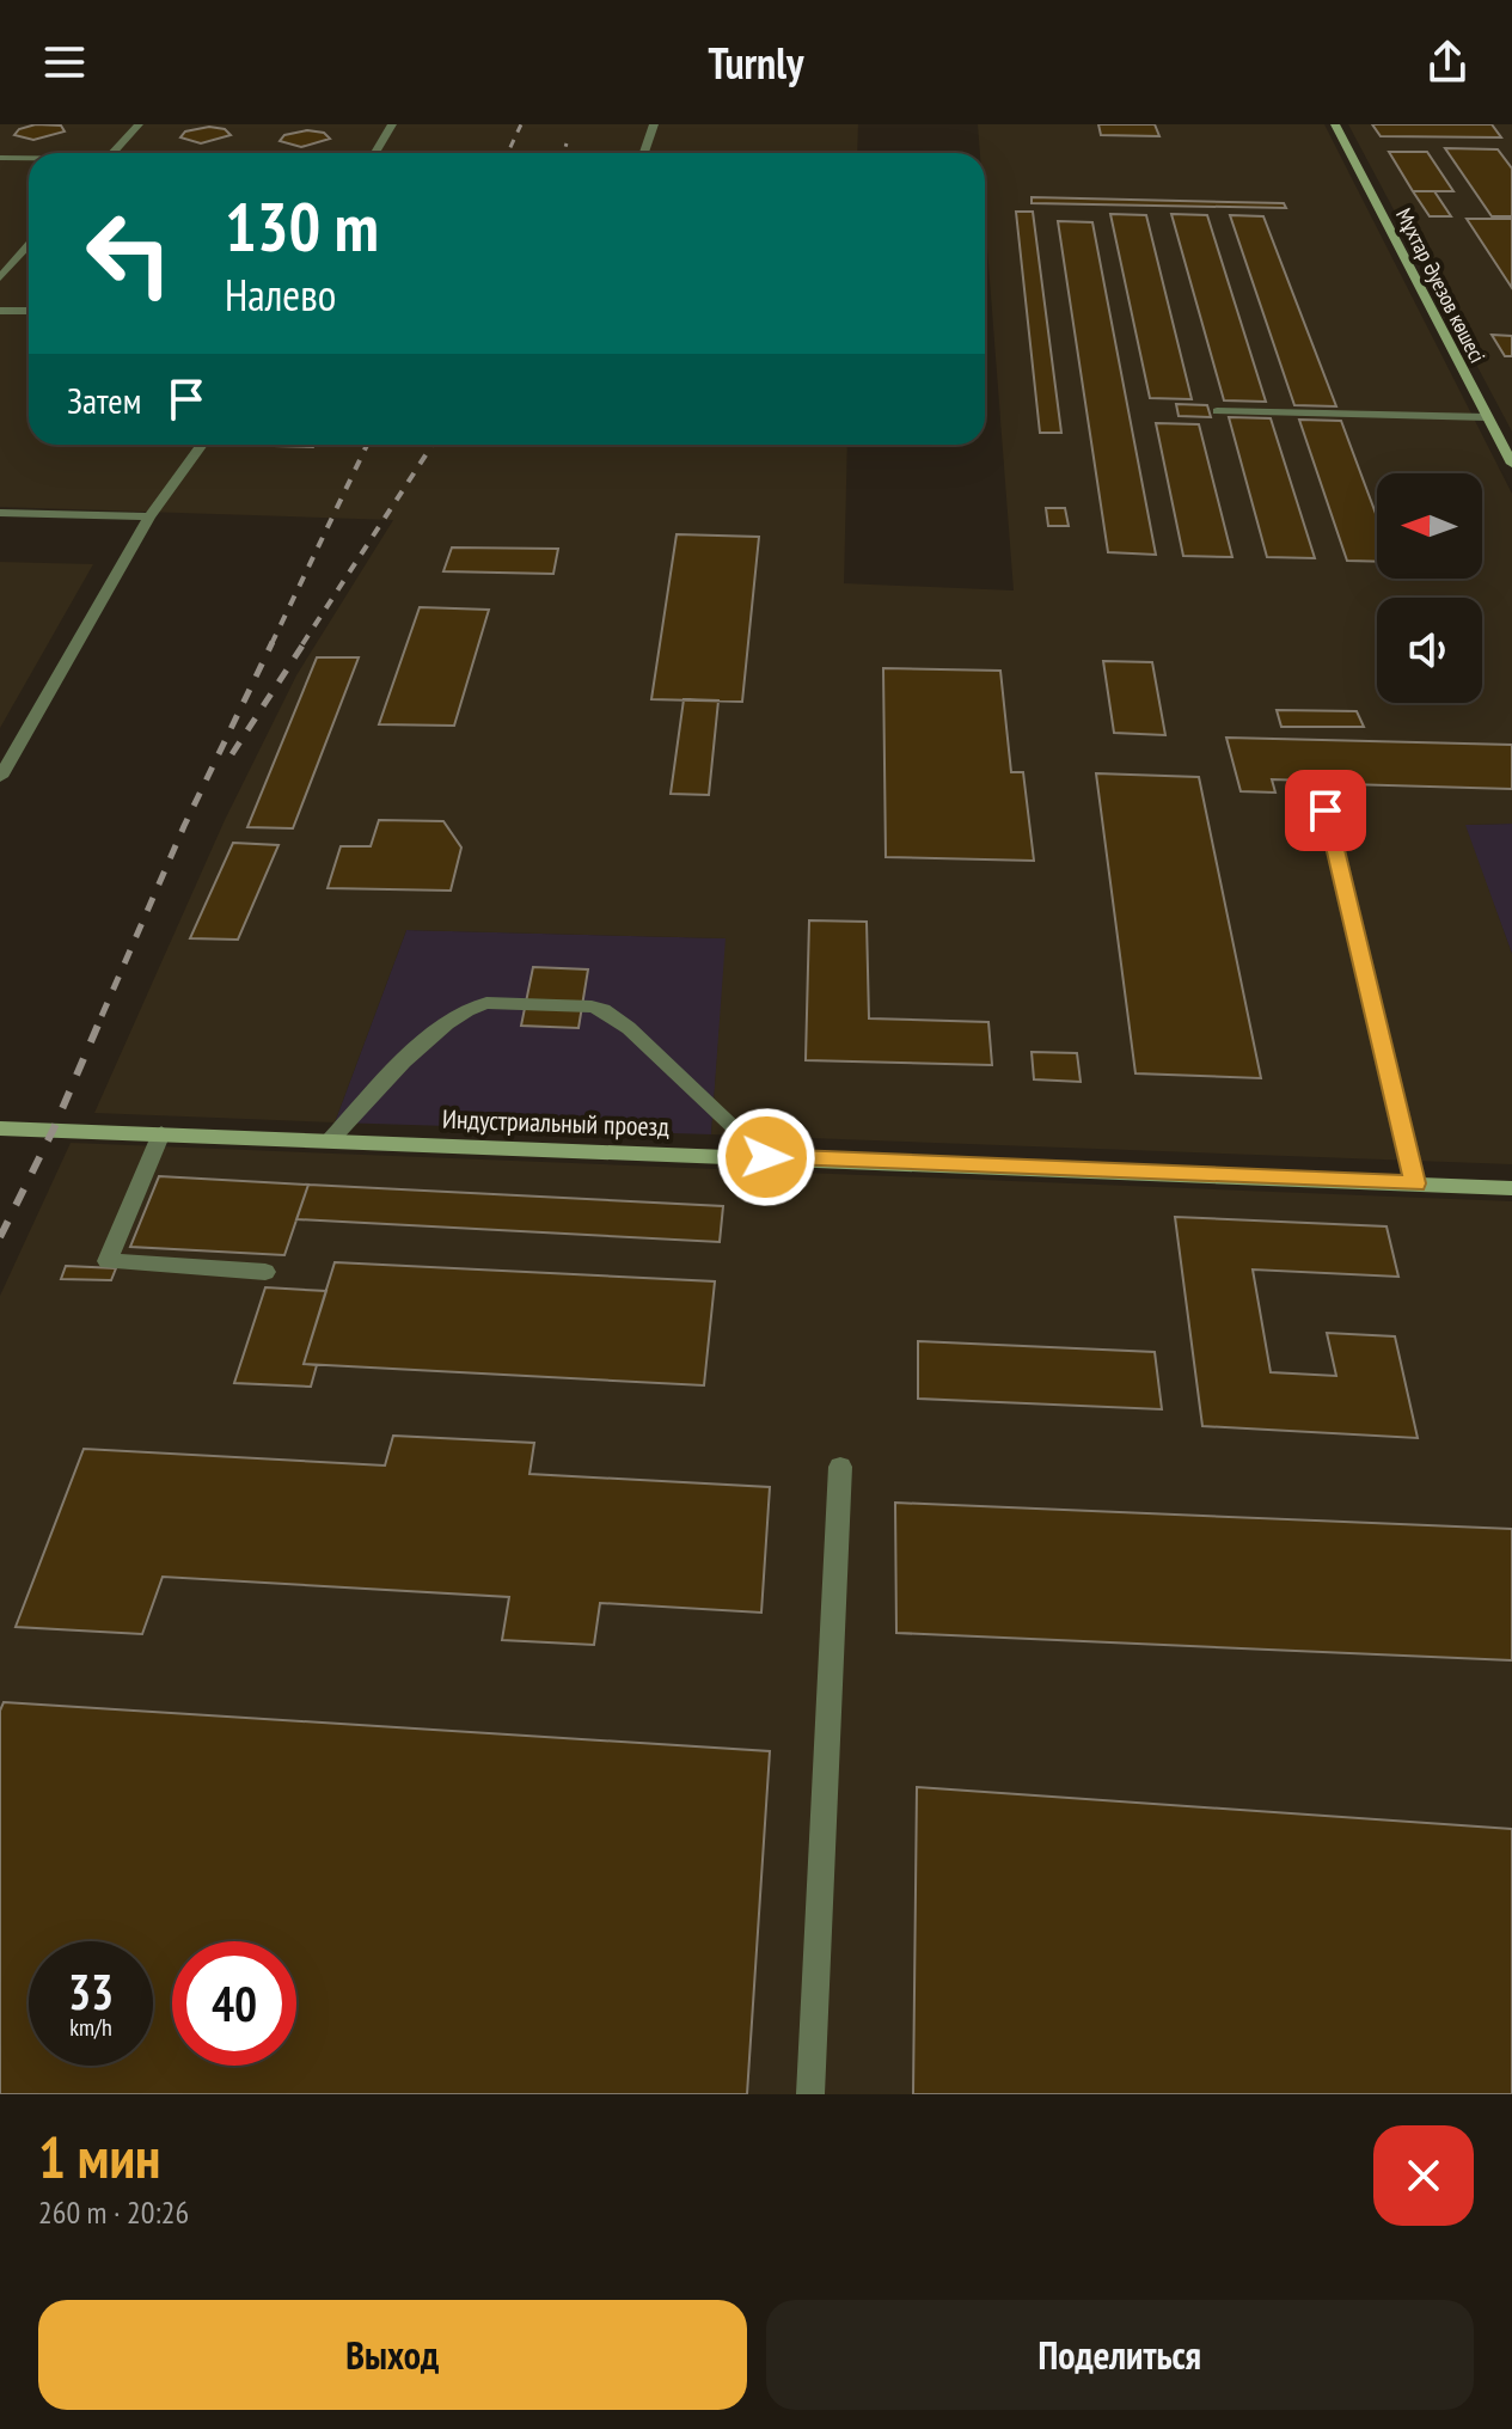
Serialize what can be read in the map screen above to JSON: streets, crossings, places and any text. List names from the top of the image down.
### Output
{
  "streets": {
    "street": ["Мұхтар Әуезов көшесі", "Индустриальный проезд"]
  },
  "north": "left",
  "page": {
    "header": "Turnly",
    "turn": ["130 m", "Налево"],
    "then": "Затем",
    "speed": "33 km/h",
    "limit": "40",
    "heading": ["1 мин", "260 m · 20:26"],
    "buttons": ["Выход", "Поделиться"]
  }
}
